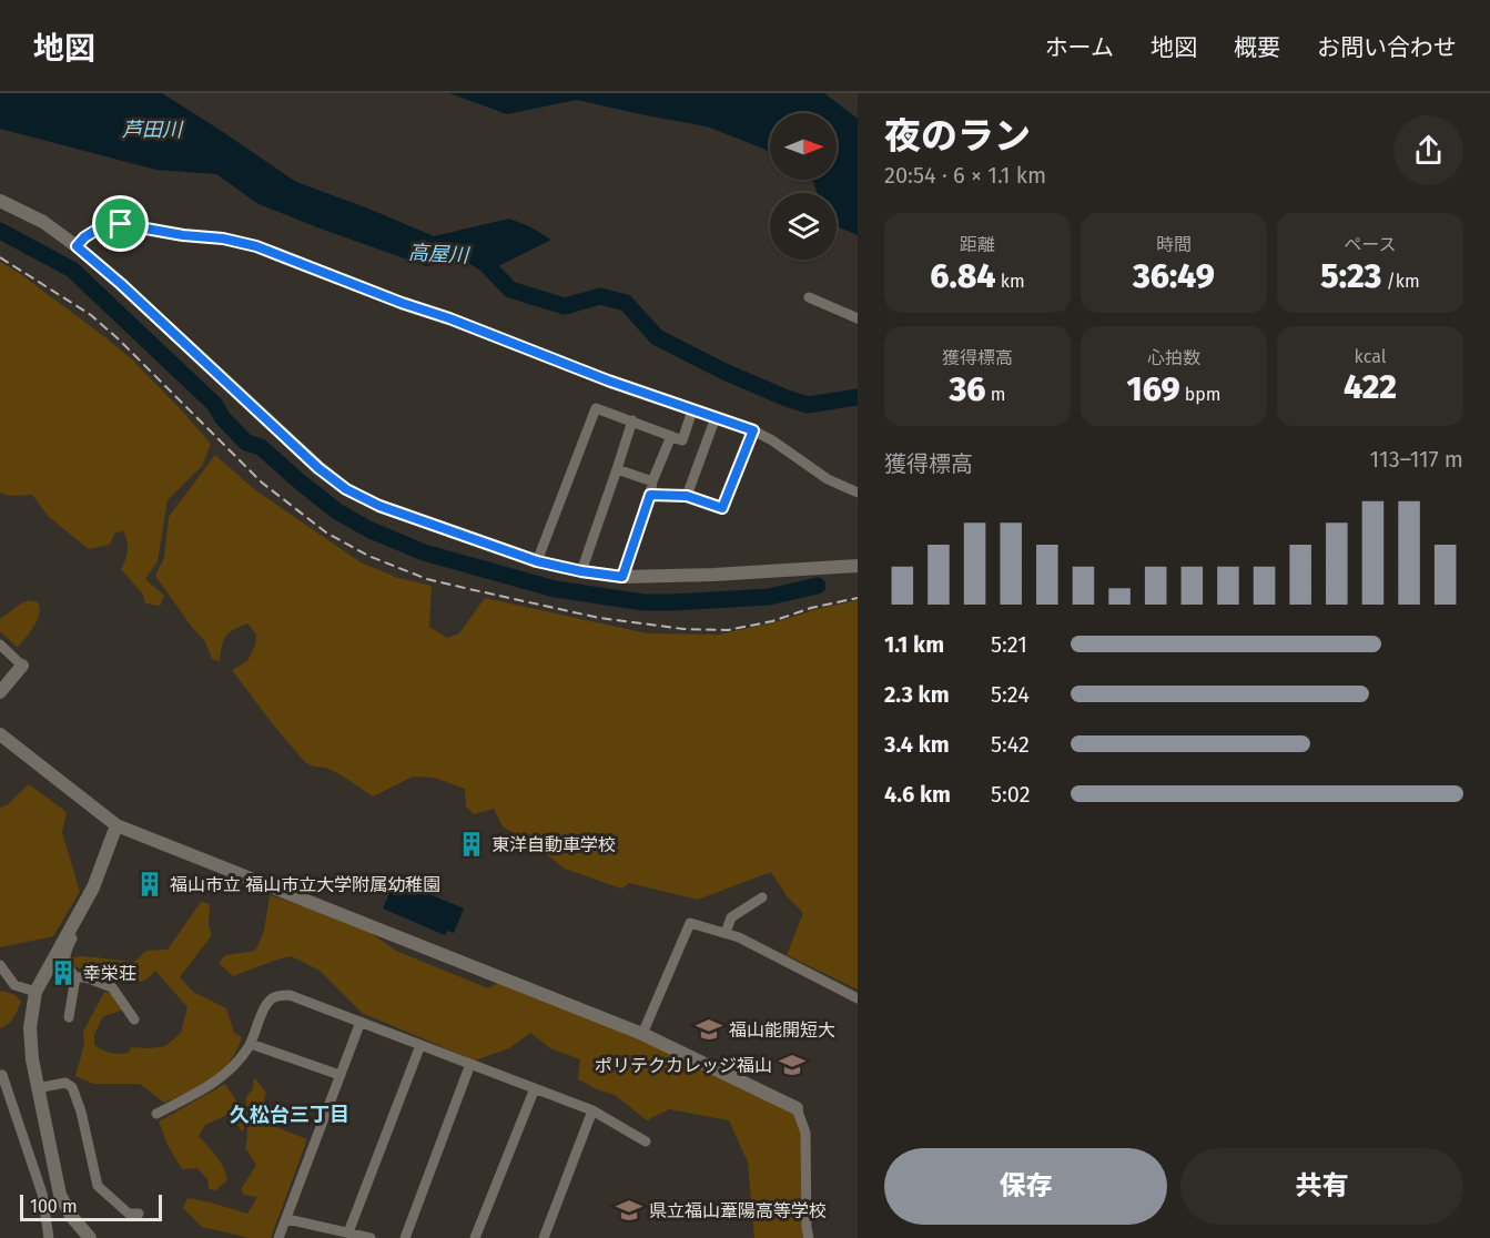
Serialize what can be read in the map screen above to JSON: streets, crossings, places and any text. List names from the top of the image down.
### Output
{
  "districts": ["久松台三丁目"],
  "water": ["芦田川", "高屋川"],
  "places": {
    "building": ["東洋自動車学校", "福山市立 福山市立大学附属幼稚園", "幸栄荘"],
    "school or university": ["福山能開短大", "ポリテクカレッジ福山", "県立福山葦陽高等学校"]
  },
  "scale_bar": "100 m",
  "north": "right",
  "page": {
    "header": "地図",
    "nav": [
      "ホーム",
      "地図",
      "概要",
      "お問い合わせ"
    ],
    "heading": ["夜のラン", "20:54 · 6 × 1.1 km"],
    "stats": [
      ["距離", "6.84 km"],
      ["時間", "36:49"],
      ["ペース", "5:23 /km"],
      ["獲得標高", "36 m"],
      ["心拍数", "169 bpm"],
      ["kcal", "422"]
    ],
    "chart": ["獲得標高", "113–117 m"],
    "list": [
      {
        "name": "1.1 km",
        "note": "5:21"
      },
      {
        "name": "2.3 km",
        "note": "5:24"
      },
      {
        "name": "3.4 km",
        "note": "5:42"
      },
      {
        "name": "4.6 km",
        "note": "5:02"
      }
    ],
    "buttons": ["保存", "共有"],
    "scale": "100 m"
  }
}
